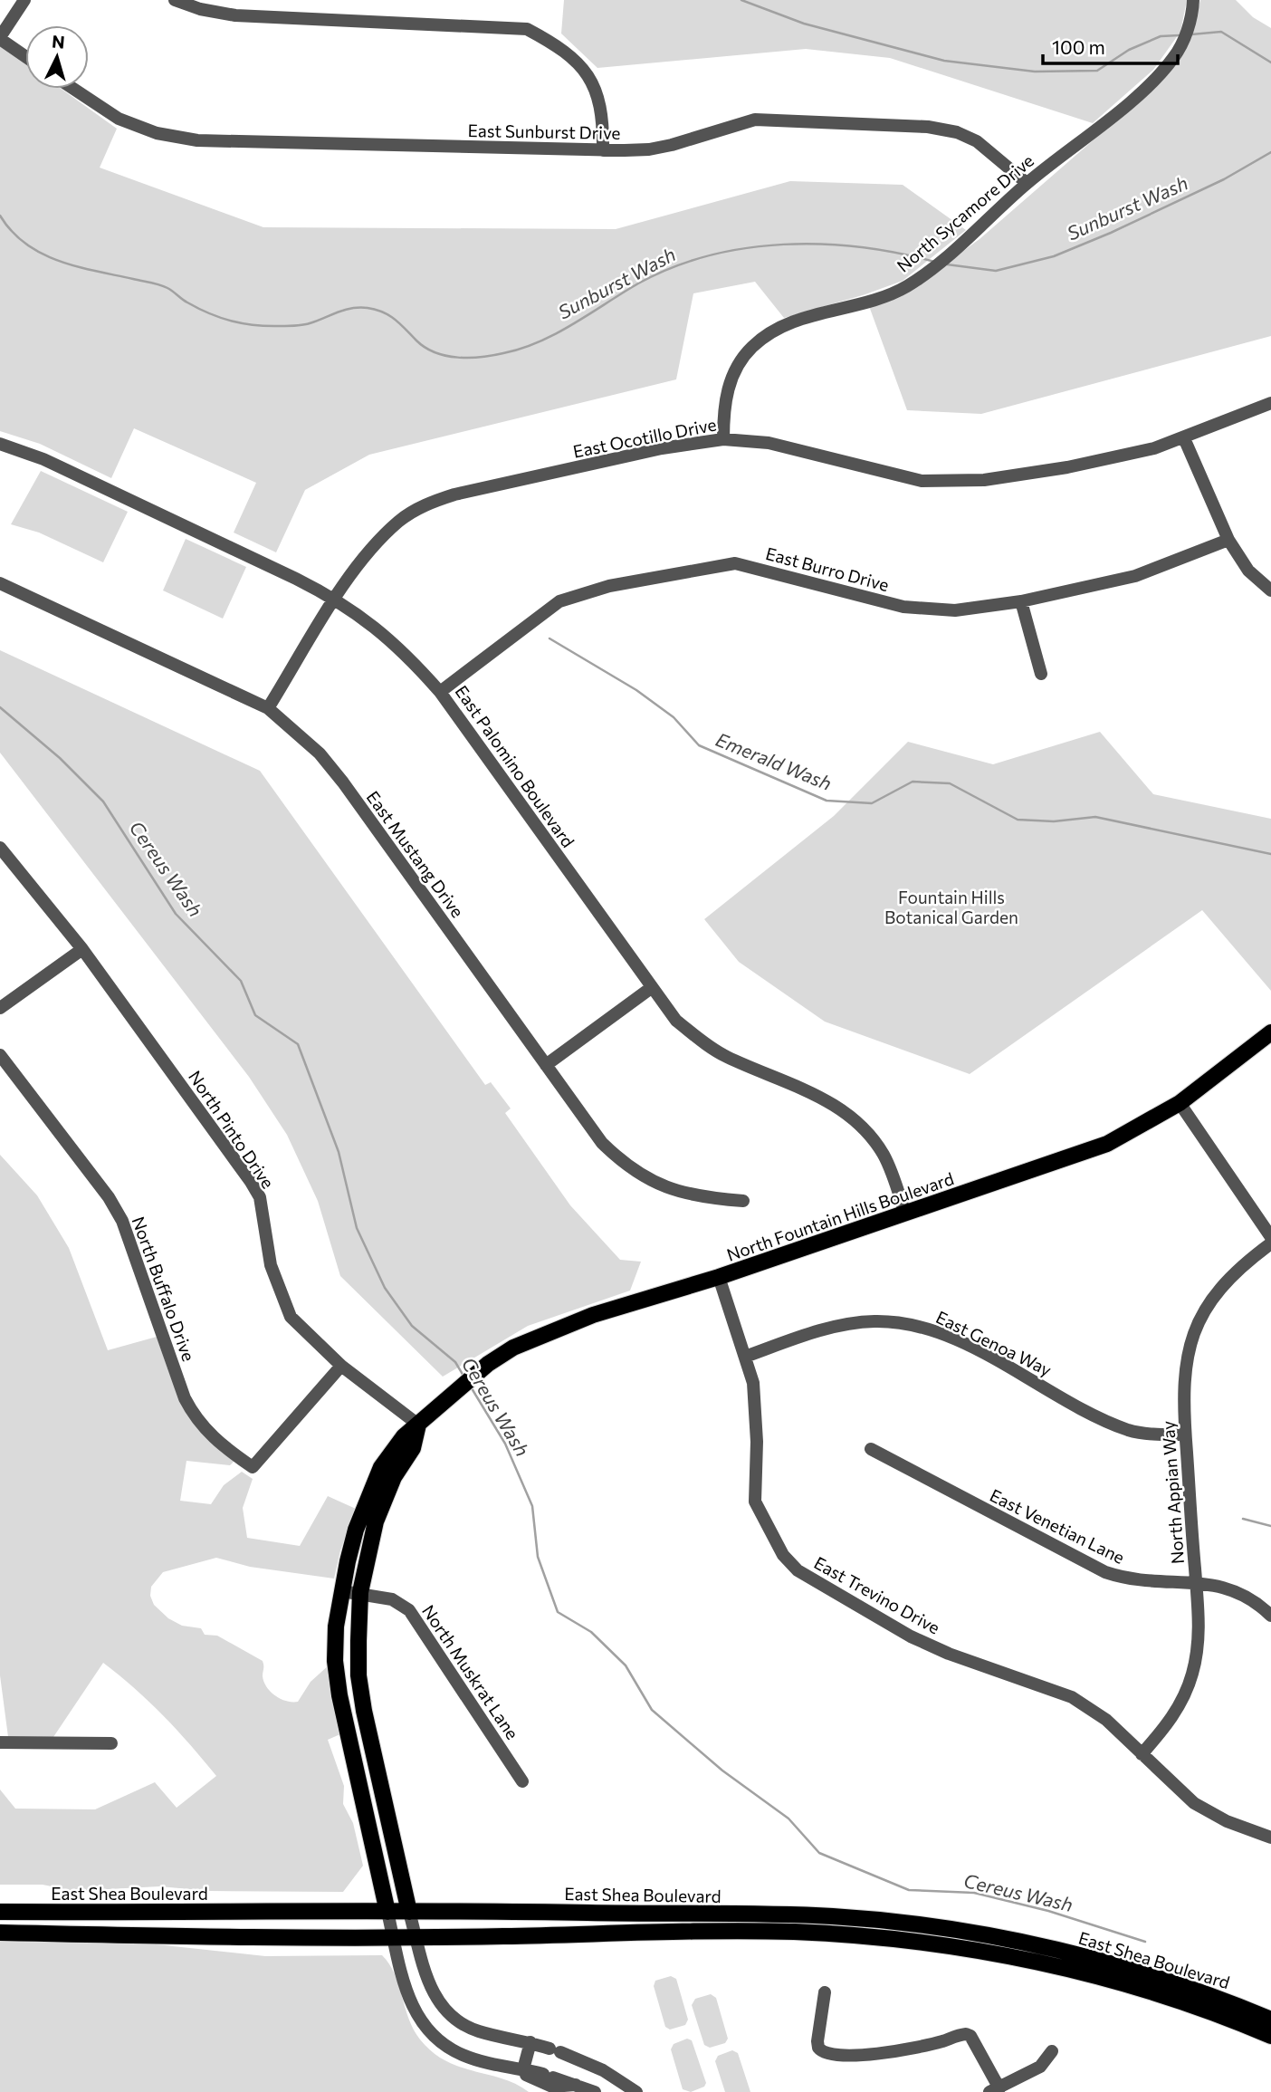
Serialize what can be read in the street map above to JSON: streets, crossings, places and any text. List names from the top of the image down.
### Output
{
  "streets": {
    "main road": ["North Fountain Hills Boulevard", "East Shea Boulevard"],
    "street": [
      "East Sunburst Drive",
      "North Sycamore Drive",
      "East Ocotillo Drive",
      "East Burro Drive",
      "East Palomino Boulevard",
      "East Mustang Drive",
      "North Pinto Drive",
      "North Buffalo Drive",
      "East Genoa Way",
      "North Appian Way",
      "East Venetian Lane",
      "East Trevino Drive",
      "North Muskrat Lane"
    ]
  },
  "crossings": [
    ["East Sunburst Drive", "North Sycamore Drive"],
    ["North Sycamore Drive", "East Ocotillo Drive"],
    ["East Ocotillo Drive", "East Palomino Boulevard"],
    ["East Ocotillo Drive", "East Mustang Drive"],
    ["East Burro Drive", "East Palomino Boulevard"],
    ["East Palomino Boulevard", "North Fountain Hills Boulevard"],
    ["North Pinto Drive", "North Fountain Hills Boulevard"],
    ["North Pinto Drive", "North Buffalo Drive"],
    ["North Fountain Hills Boulevard", "East Trevino Drive"],
    ["North Fountain Hills Boulevard", "North Muskrat Lane"],
    ["North Fountain Hills Boulevard", "East Shea Boulevard"],
    ["East Genoa Way", "North Appian Way"],
    ["East Genoa Way", "East Trevino Drive"],
    ["North Appian Way", "East Venetian Lane"],
    ["North Appian Way", "East Trevino Drive"]
  ],
  "water": ["Sunburst Wash", "Emerald Wash", "Cereus Wash"],
  "parks": ["Fountain Hills Botanical Garden"],
  "scale_bar": "100 m",
  "north": "top"
}
